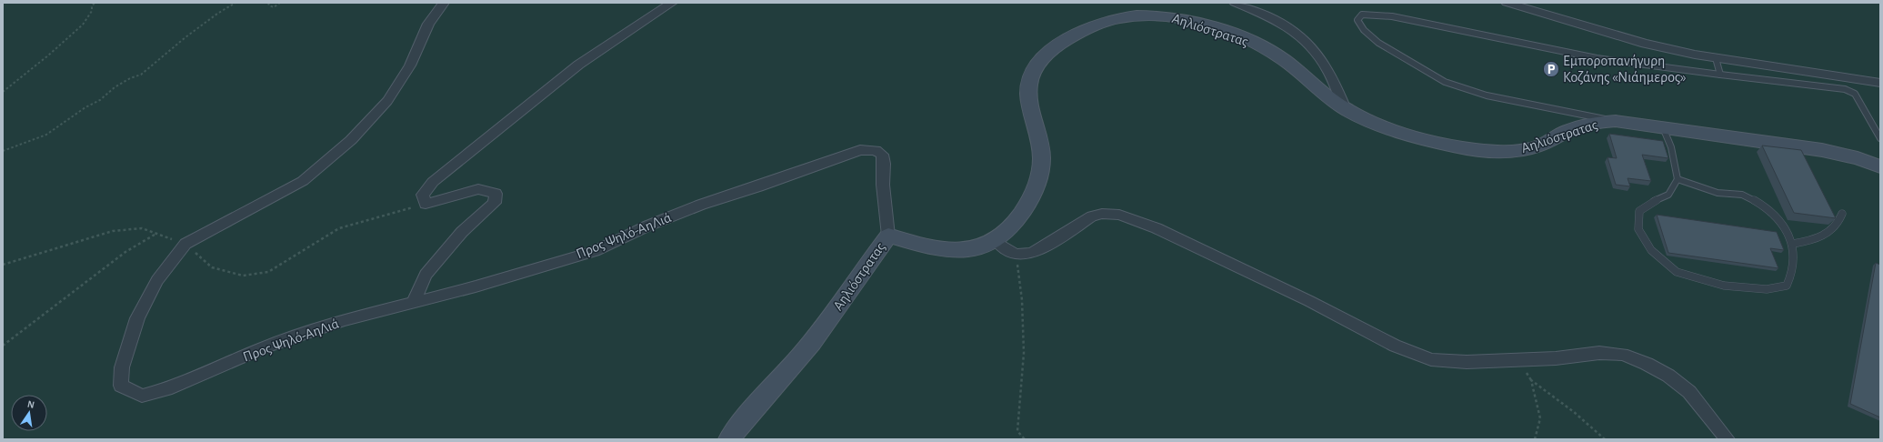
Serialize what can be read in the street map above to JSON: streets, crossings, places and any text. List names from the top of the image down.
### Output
{
  "streets": {
    "street": ["Αηλιόστρατας", "Προς Ψηλό-ΑηΛιά"]
  },
  "crossings": [
    ["Αηλιόστρατας", "Προς Ψηλό-ΑηΛιά"]
  ],
  "places": {
    "parking": ["Εμποροπανήγυρη Κοζάνης «Νιάημερος»"]
  },
  "north": "top"
}
